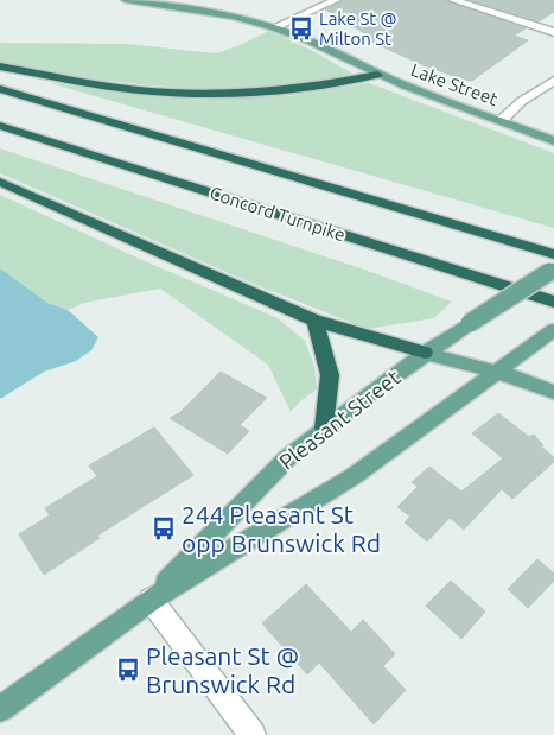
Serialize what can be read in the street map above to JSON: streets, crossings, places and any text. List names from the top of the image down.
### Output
{
  "streets": {
    "highway": ["Concord Turnpike"],
    "main road": ["Lake Street", "Pleasant Street"]
  },
  "places": {
    "bus stop": ["Lake St @ Milton St", "244 Pleasant St opp Brunswick Rd", "Pleasant St @ Brunswick Rd"]
  }
}
